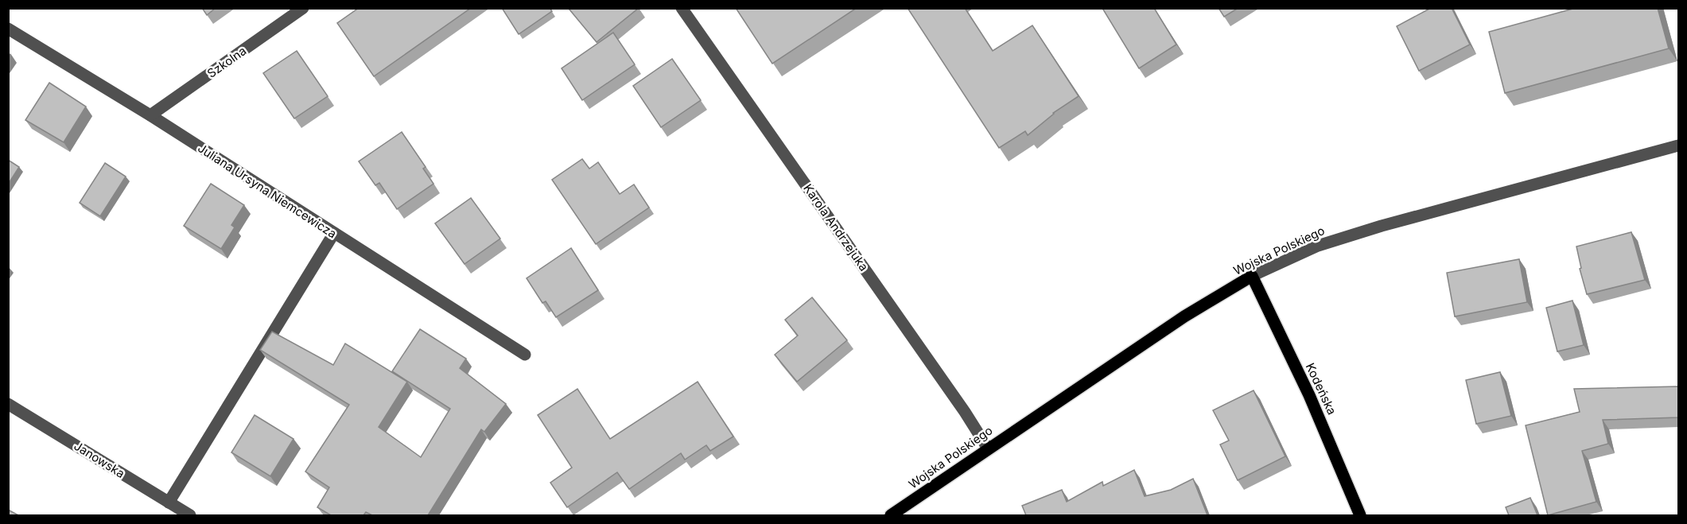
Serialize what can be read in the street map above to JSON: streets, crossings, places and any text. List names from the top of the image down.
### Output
{
  "streets": {
    "main road": ["Wojska Polskiego", "Kodeńska"],
    "street": [
      "Szkolna",
      "Juliana Ursyna Niemcewicza",
      "Karola Andrzejuka",
      "Janowska"
    ]
  },
  "crossings": [
    ["Szkolna", "Juliana Ursyna Niemcewicza"],
    ["Karola Andrzejuka", "Wojska Polskiego"],
    ["Wojska Polskiego", "Kodeńska"]
  ]
}
